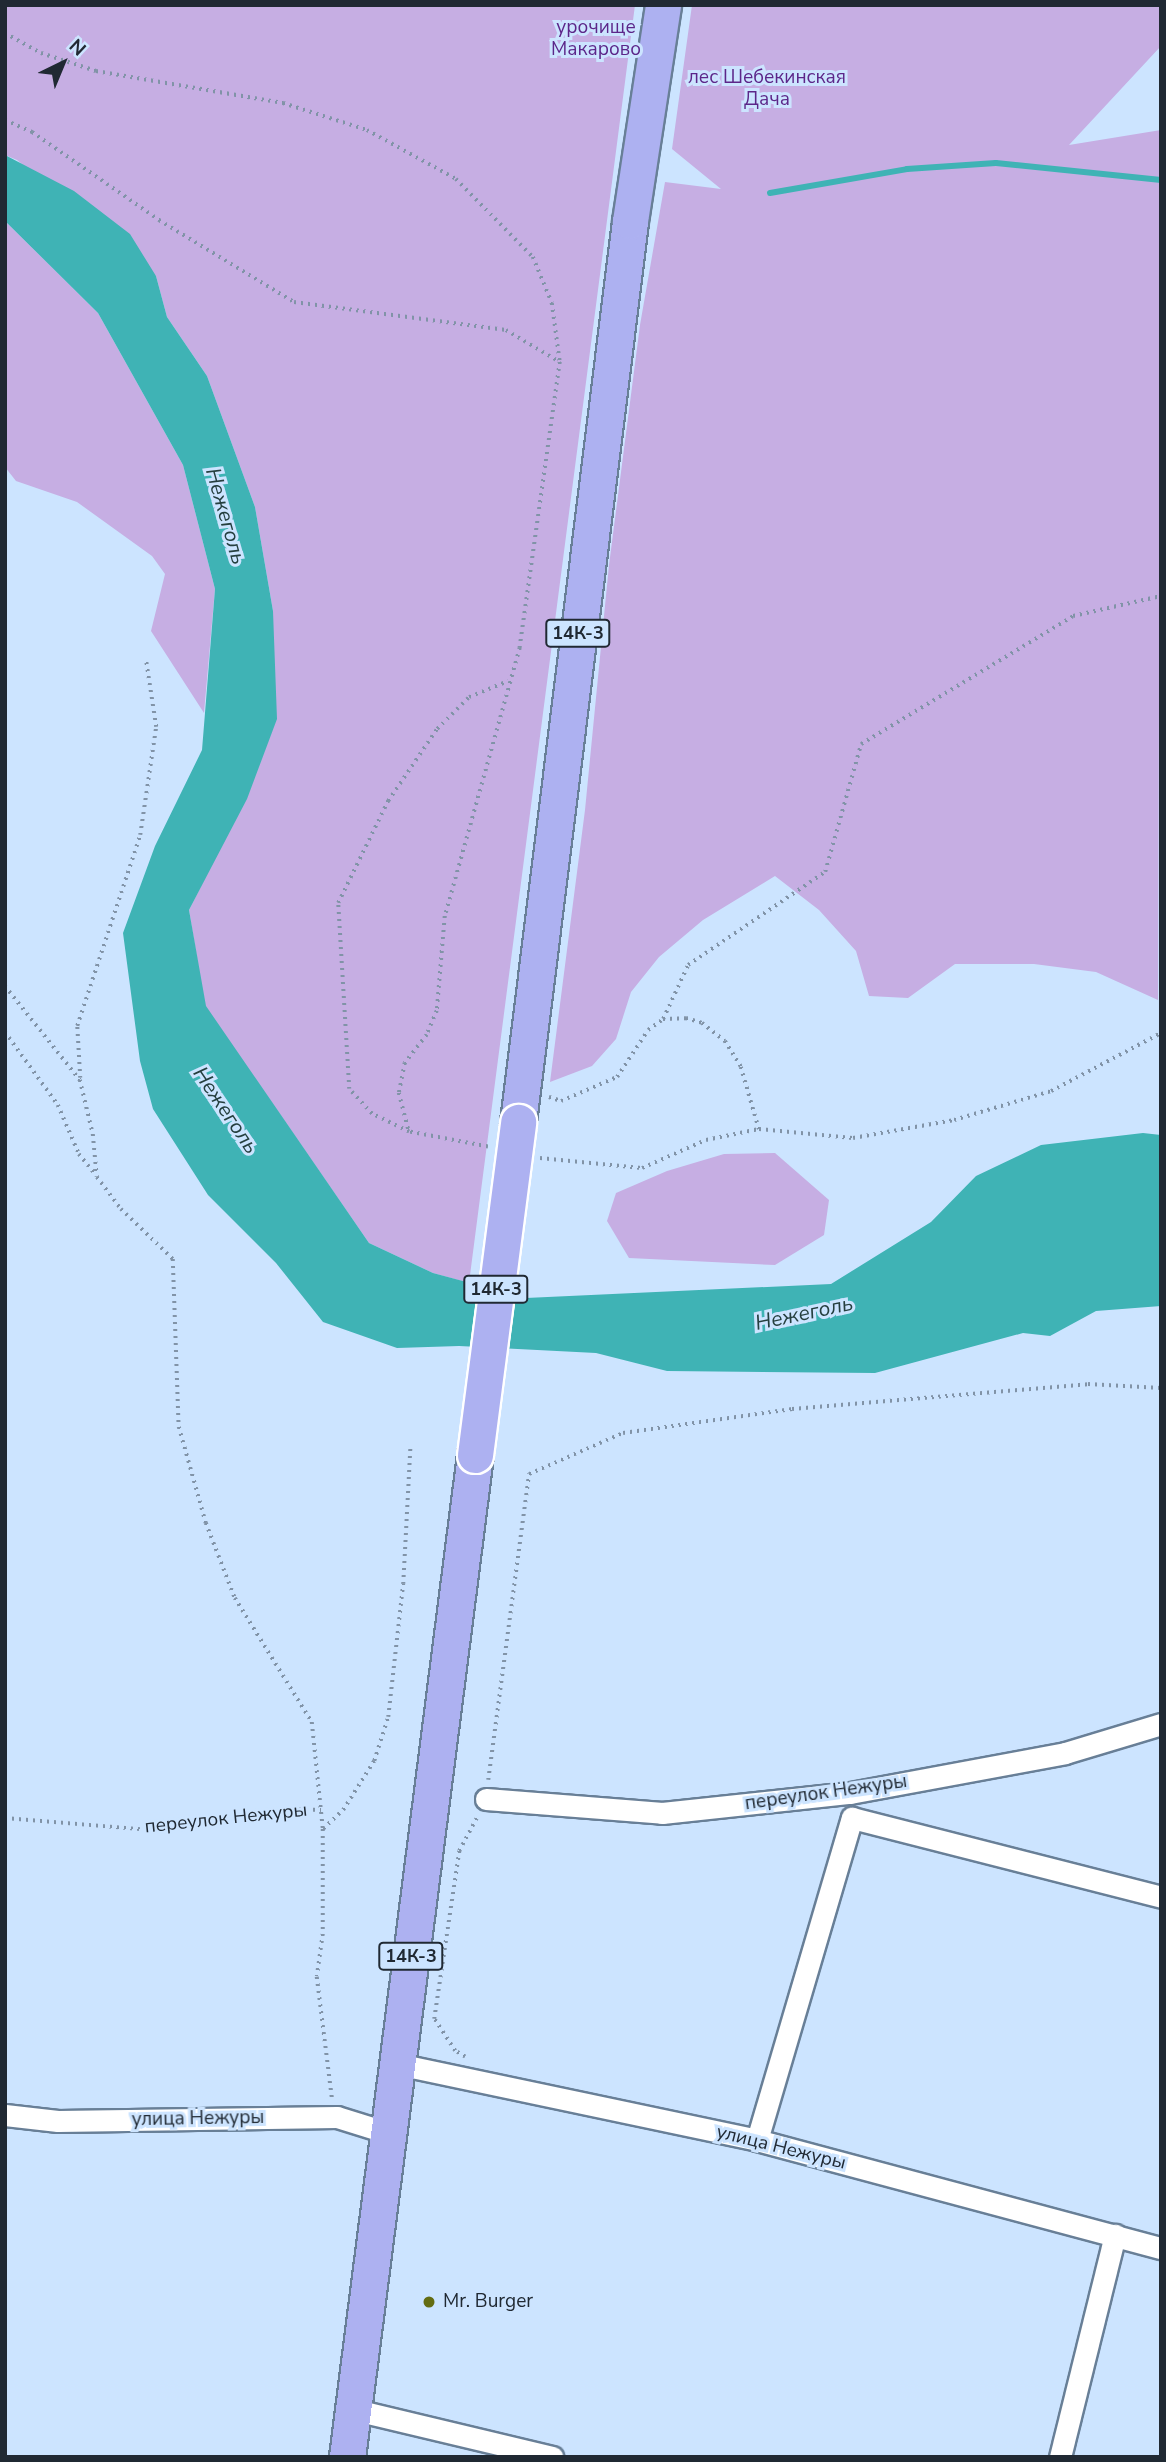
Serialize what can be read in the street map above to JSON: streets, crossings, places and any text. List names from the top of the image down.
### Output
{
  "streets": {
    "main road": ["14К-3"],
    "street": ["переулок Нежуры", "улица Нежуры"]
  },
  "crossings": [
    ["14К-3", "улица Нежуры"],
    ["переулок Нежуры", "улица Нежуры"]
  ],
  "water": ["Нежеголь"],
  "parks": ["урочище Макарово", "лес Шебекинская Дача"],
  "places": ["Mr. Burger"],
  "north": "top right"
}
